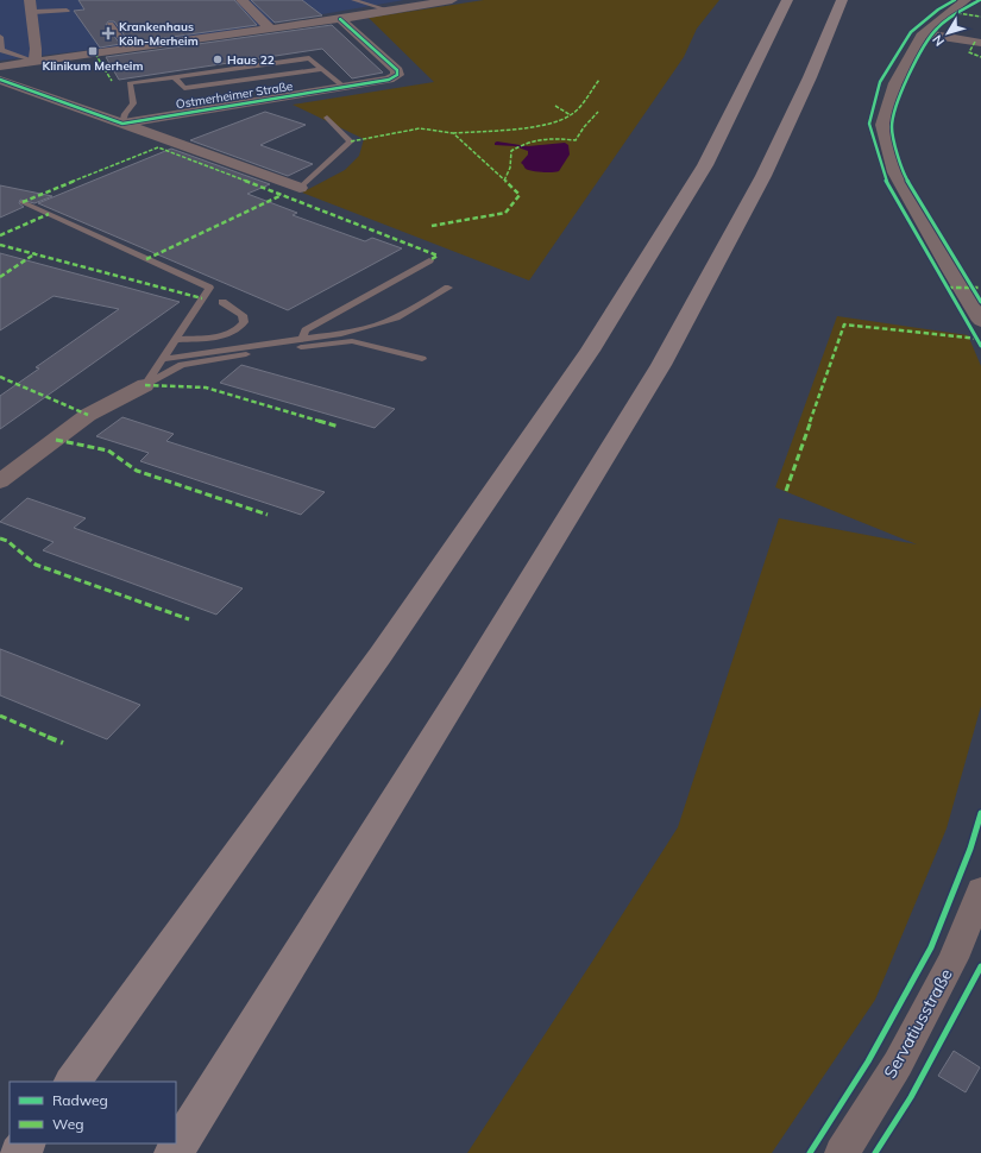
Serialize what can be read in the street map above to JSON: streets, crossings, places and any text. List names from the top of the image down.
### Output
{
  "streets": {
    "street": ["Ostmerheimer Straße", "Servatiusstraße"]
  },
  "places": {
    "health": ["Krankenhaus Köln-Merheim"],
    "transit": ["Klinikum Merheim"],
    "other": ["Haus 22"]
  },
  "legend": ["Radweg", "Weg"],
  "north": "bottom left"
}
